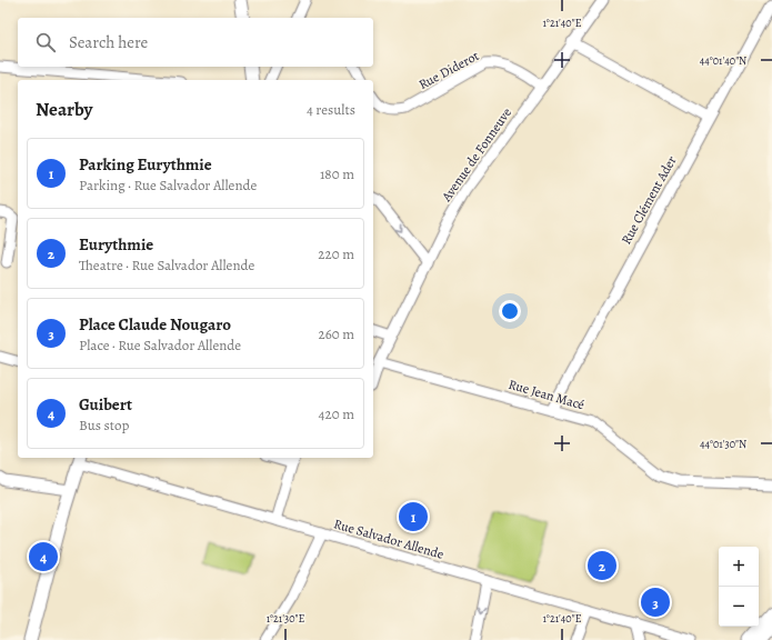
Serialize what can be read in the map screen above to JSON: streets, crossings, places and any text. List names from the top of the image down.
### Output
{
  "streets": {
    "street": [
      "Rue Diderot",
      "Avenue de Fonneuve",
      "Rue Clément Ader",
      "Rue Jean Macé",
      "Rue Salvador Allende"
    ]
  },
  "crossings": [
    ["Rue Diderot", "Avenue de Fonneuve"],
    ["Avenue de Fonneuve", "Rue Jean Macé"],
    ["Rue Clément Ader", "Rue Jean Macé"]
  ],
  "page": {
    "search": "Search here",
    "heading": ["Nearby", "4 results"],
    "list": [
      {
        "mark": "1",
        "name": "Parking Eurythmie",
        "note": "Parking · Rue Salvador Allende",
        "value": "180 m"
      },
      {
        "mark": "2",
        "name": "Eurythmie",
        "note": "Theatre · Rue Salvador Allende",
        "value": "220 m"
      },
      {
        "mark": "3",
        "name": "Place Claude Nougaro",
        "note": "Place · Rue Salvador Allende",
        "value": "260 m"
      },
      {
        "mark": "4",
        "name": "Guibert",
        "note": "Bus stop",
        "value": "420 m"
      }
    ],
    "pins": [
      "1",
      "4",
      "2",
      "3"
    ],
    "map_buttons": ["+", "−"]
  },
  "coordinates": [
    "1°21'40\"E",
    "44°01'40\"N",
    "44°01'30\"N",
    "1°21'30\"E"
  ]
}
